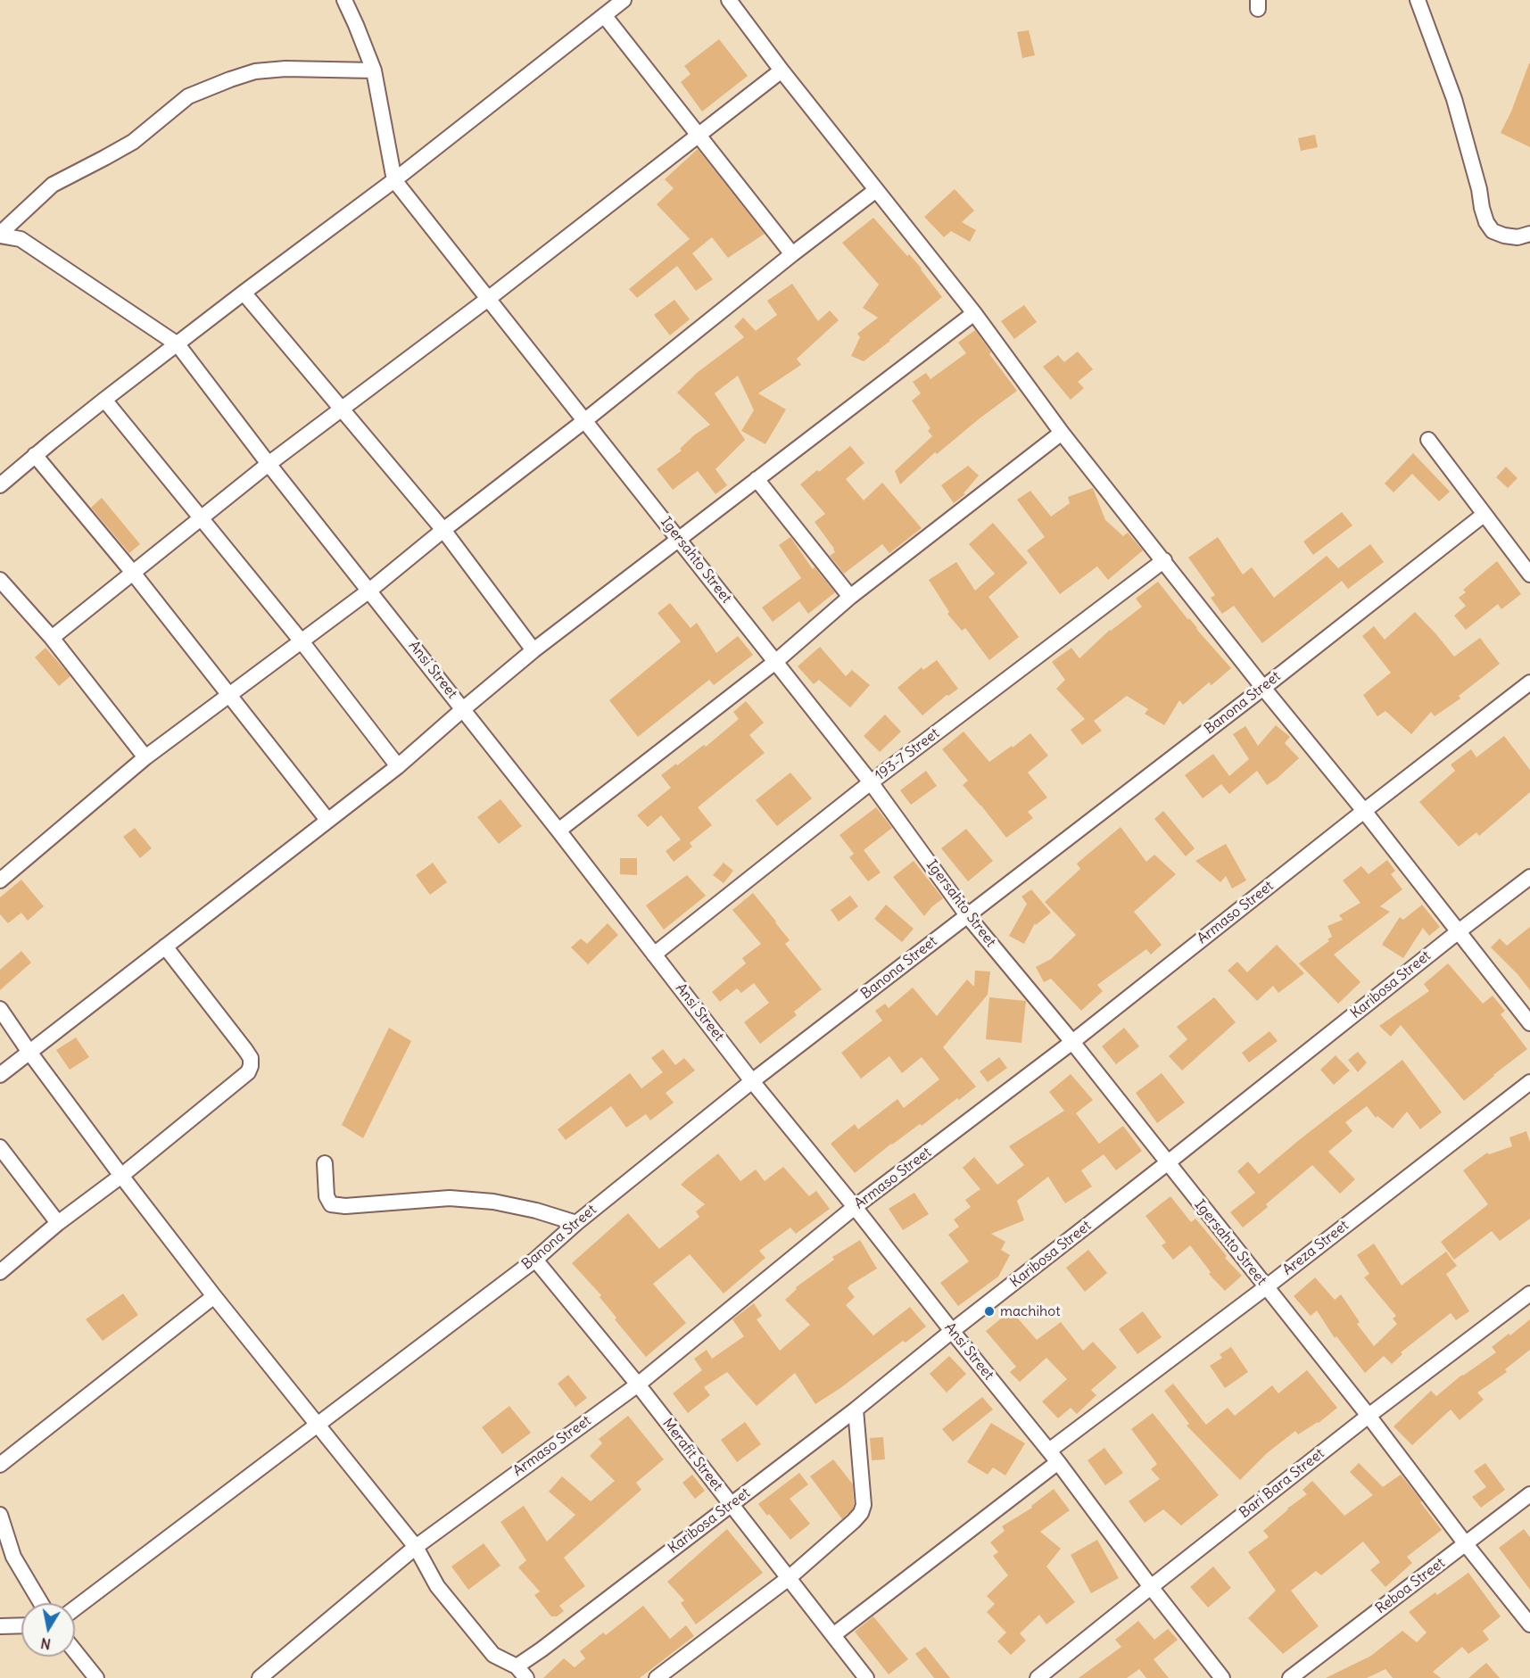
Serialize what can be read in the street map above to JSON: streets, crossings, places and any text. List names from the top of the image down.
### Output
{
  "streets": {
    "street": [
      "Igersahto Street",
      "Ansi Street",
      "Banona Street",
      "193-7 Street",
      "Armaso Street",
      "Karibosa Street",
      "Areza Street",
      "Merafit Street",
      "Bari Bara Street",
      "Reboa Street"
    ]
  },
  "crossings": [
    ["Igersahto Street", "Banona Street"],
    ["Igersahto Street", "193-7 Street"],
    ["Igersahto Street", "Armaso Street"],
    ["Igersahto Street", "Karibosa Street"],
    ["Igersahto Street", "Areza Street"],
    ["Igersahto Street", "Bari Bara Street"],
    ["Igersahto Street", "Reboa Street"],
    ["Ansi Street", "Banona Street"],
    ["Ansi Street", "193-7 Street"],
    ["Ansi Street", "Armaso Street"],
    ["Ansi Street", "Karibosa Street"],
    ["Ansi Street", "Areza Street"],
    ["Ansi Street", "Bari Bara Street"],
    ["Banona Street", "Merafit Street"],
    ["Armaso Street", "Merafit Street"],
    ["Karibosa Street", "Merafit Street"],
    ["Areza Street", "Merafit Street"]
  ],
  "places": ["machihot"],
  "north": "bottom"
}
